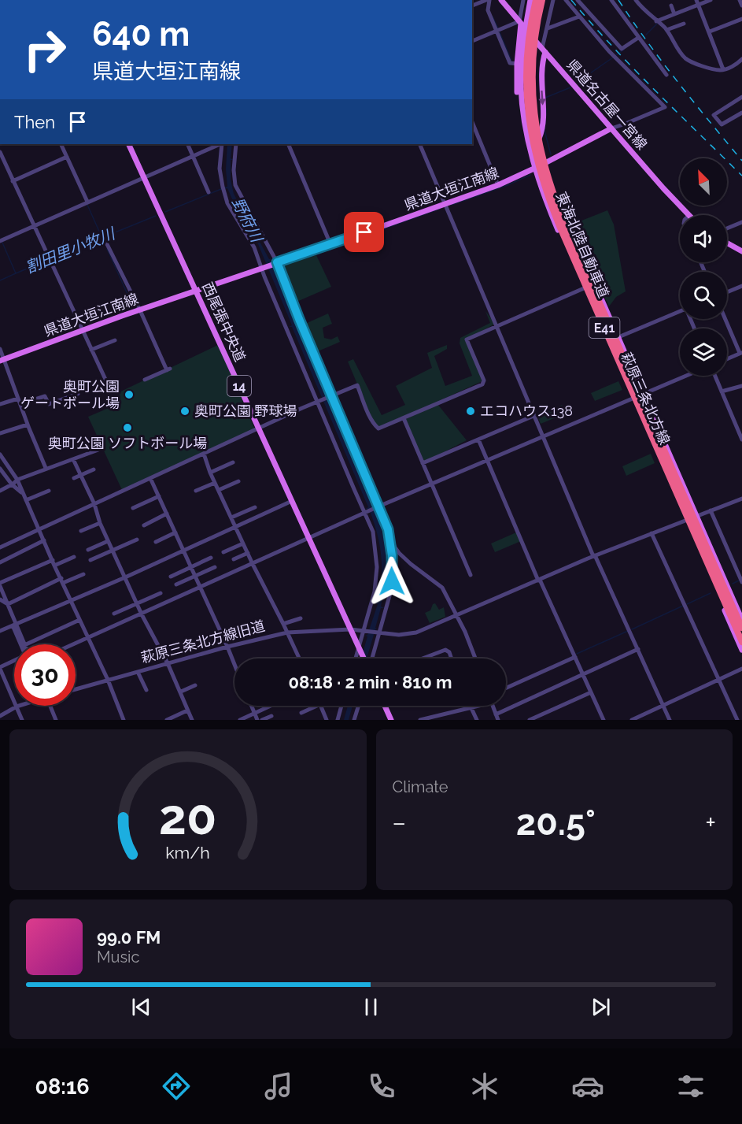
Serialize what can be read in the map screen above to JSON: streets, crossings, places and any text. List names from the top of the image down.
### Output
{
  "streets": {
    "highway": ["東海北陸自動車道", "E41"],
    "main road": [
      "県道名古屋一宮線",
      "県道大垣江南線",
      "西尾張中央道",
      "14",
      "萩原三条北方線"
    ],
    "street": ["萩原三条北方線旧道"]
  },
  "crossings": [
    ["県道名古屋一宮線", "県道大垣江南線"],
    ["県道大垣江南線", "西尾張中央道"],
    ["県道大垣江南線", "萩原三条北方線"],
    ["西尾張中央道", "萩原三条北方線旧道"],
    ["萩原三条北方線", "萩原三条北方線旧道"]
  ],
  "water": ["野府川", "割田里小牧川"],
  "places": [
    "奥町公園 ゲートボール場",
    "奥町公園 野球場",
    "エコハウス138",
    "奥町公園 ソフトボール場"
  ],
  "north": "top left",
  "page": {
    "turn": ["640 m", "県道大垣江南線"],
    "then": "Then",
    "limit": "30",
    "trip": "08:18 · 2 min · 810 m",
    "tile": "Climate",
    "heat": ["−", "20.5°", "+"],
    "song": ["99.0 FM", "Music"],
    "tabs": "08:16",
    "gauge": ["20", "km/h"]
  }
}
